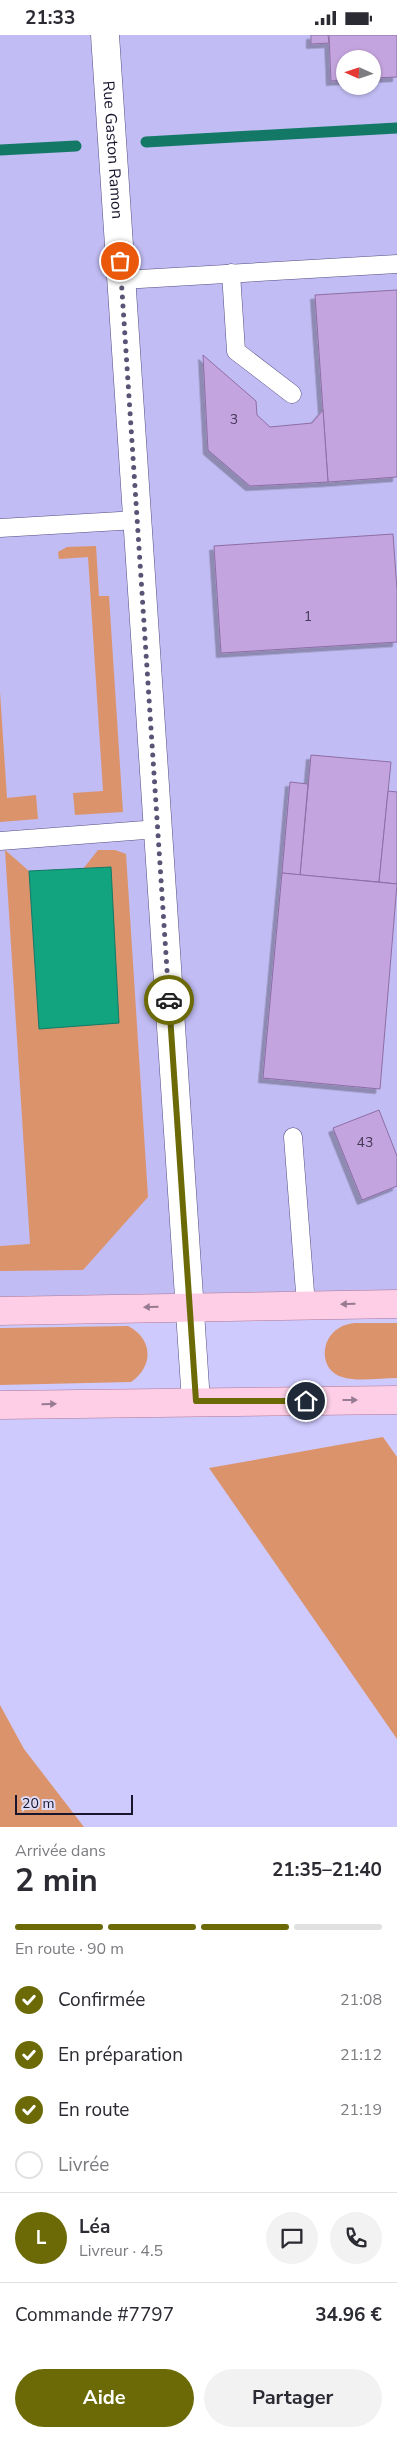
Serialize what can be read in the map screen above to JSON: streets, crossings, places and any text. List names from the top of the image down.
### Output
{
  "streets": {
    "street": ["Rue Gaston Ramon"]
  },
  "house_numbers": ["3", "1", "43"],
  "scale_bar": "20 m",
  "north": "left",
  "page": {
    "status": "21:33",
    "scale": "20 m",
    "heading": ["2 min", "Arrivée dans", "21:35–21:40"],
    "panel": [
      "Léa",
      "Livreur · 4.5",
      "Commande #7797",
      "34.96 €"
    ],
    "bar": "En route · 90 m",
    "list": [
      ["Confirmée", "21:08"],
      ["En préparation", "21:12"],
      ["En route", "21:19"],
      "Livrée"
    ],
    "round": "L",
    "buttons": ["Aide", "Partager"]
  }
}
